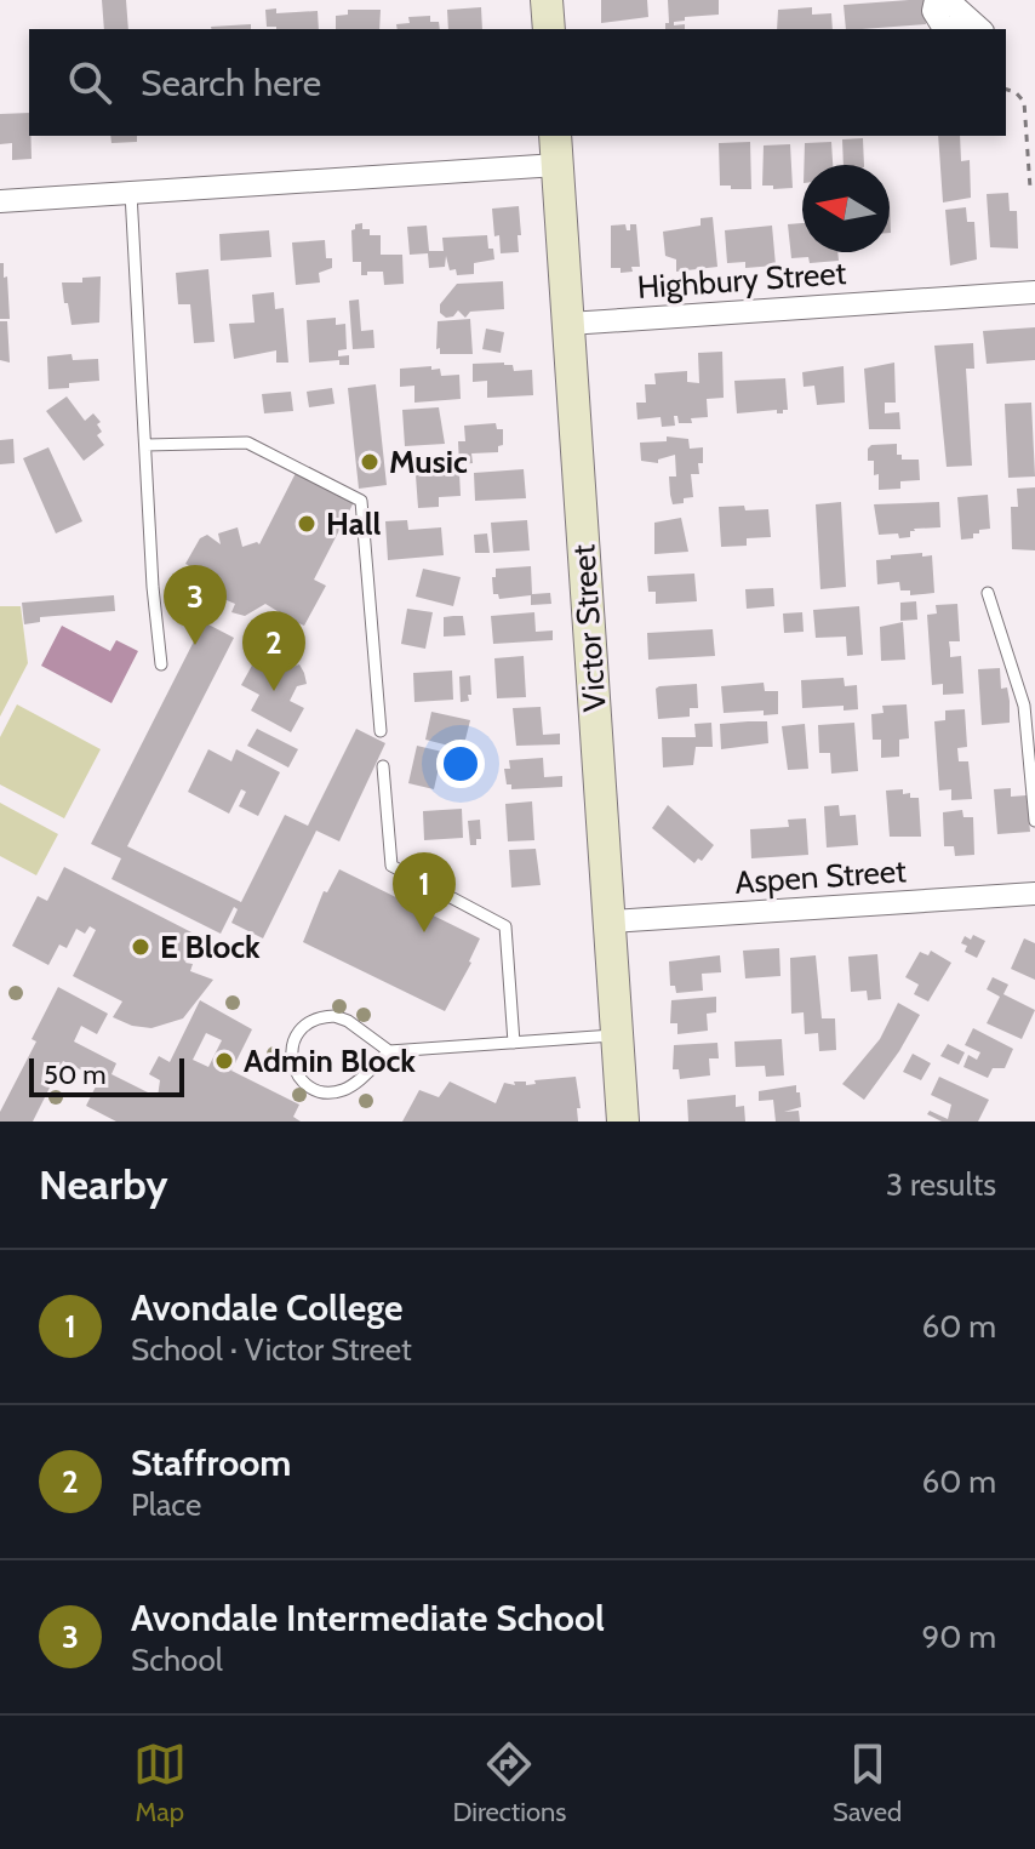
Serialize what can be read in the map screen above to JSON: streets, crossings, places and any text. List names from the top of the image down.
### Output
{
  "streets": {
    "street": ["Highbury Street", "Victor Street", "Aspen Street"]
  },
  "crossings": [
    ["Highbury Street", "Victor Street"],
    ["Victor Street", "Aspen Street"]
  ],
  "places": [
    "Music",
    "Hall",
    "E Block",
    "Admin Block"
  ],
  "scale_bar": "50 m",
  "north": "left",
  "page": {
    "search": "Search here",
    "pins": ["3", "2", "1"],
    "scale": "50 m",
    "heading": ["Nearby", "3 results"],
    "list": [
      {
        "mark": "1",
        "name": "Avondale College",
        "note": "School · Victor Street",
        "value": "60 m"
      },
      {
        "mark": "2",
        "name": "Staffroom",
        "note": "Place",
        "value": "60 m"
      },
      {
        "mark": "3",
        "name": "Avondale Intermediate School",
        "note": "School",
        "value": "90 m"
      }
    ],
    "nav": ["Map", "Directions", "Saved"]
  }
}
